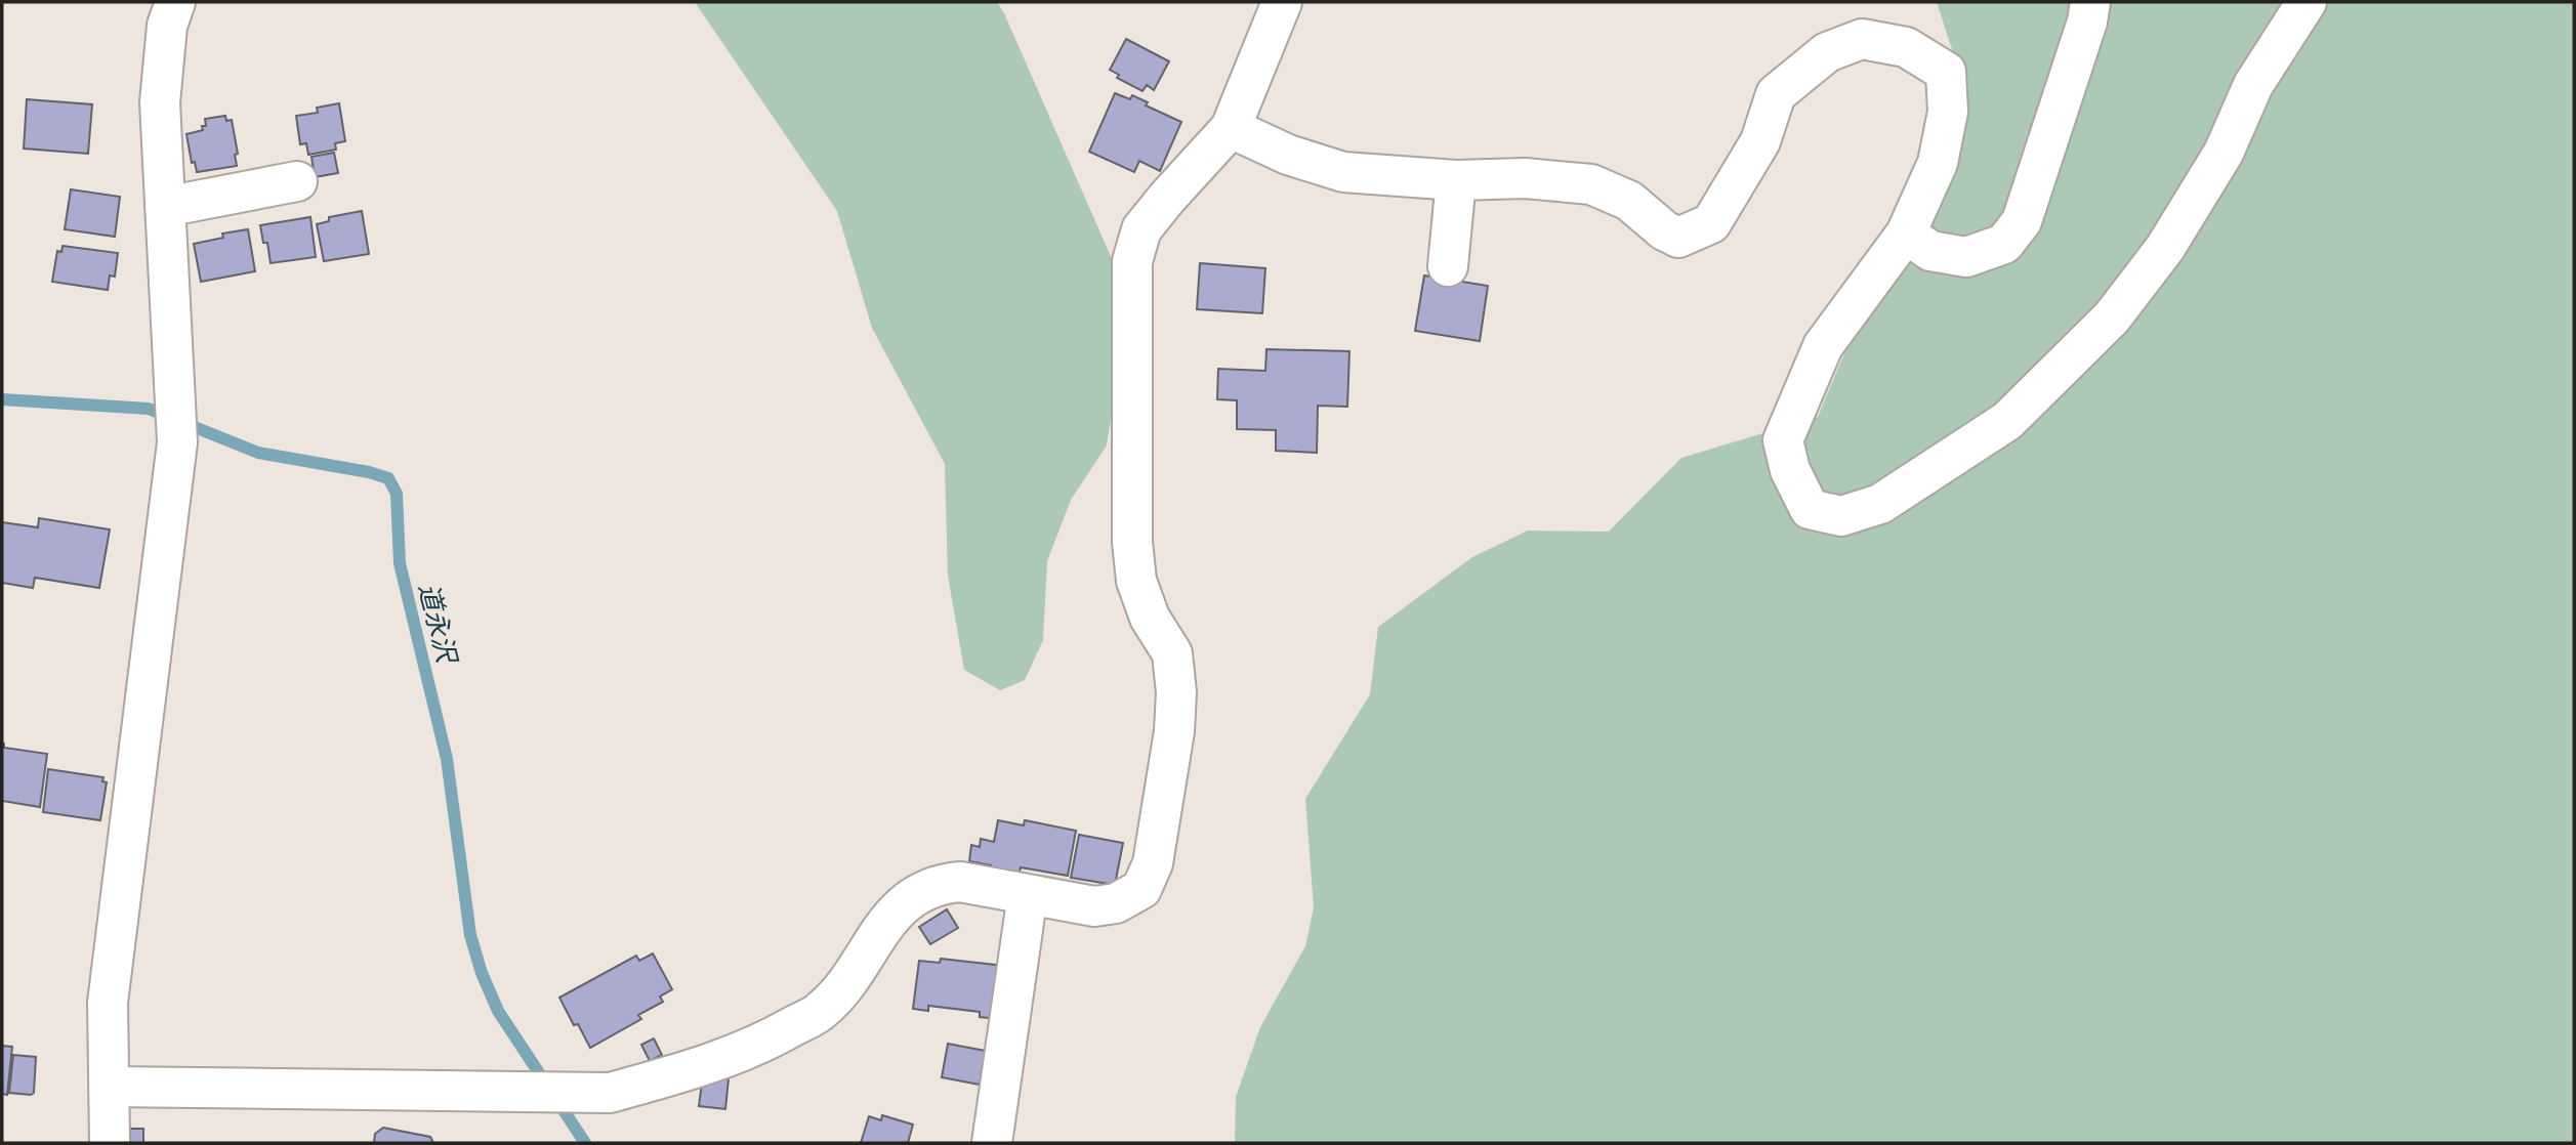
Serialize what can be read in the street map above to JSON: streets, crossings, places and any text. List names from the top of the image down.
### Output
{
  "water": ["道永沢"]
}
